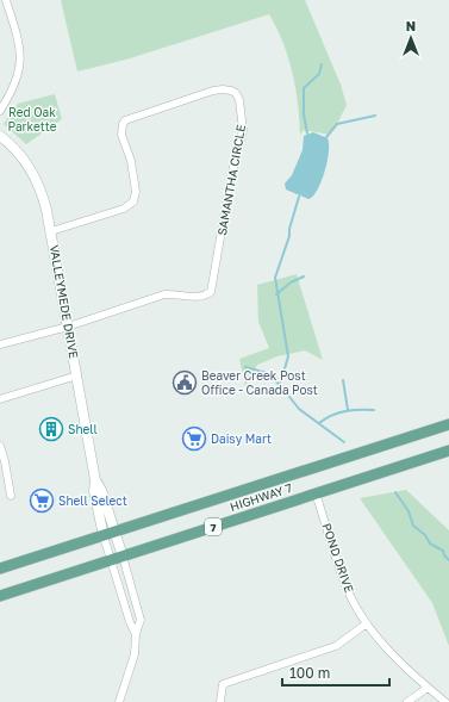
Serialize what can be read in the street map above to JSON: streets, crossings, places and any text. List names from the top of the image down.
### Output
{
  "streets": {
    "main road": ["HIGHWAY 7", "7"],
    "street": ["SAMANTHA CIRCLE", "VALLEYMEDE DRIVE", "POND DRIVE"]
  },
  "crossings": [
    ["SAMANTHA CIRCLE", "VALLEYMEDE DRIVE"],
    ["VALLEYMEDE DRIVE", "HIGHWAY 7"],
    ["HIGHWAY 7", "POND DRIVE"]
  ],
  "parks": ["Red Oak Parkette"],
  "places": {
    "public building": ["Beaver Creek Post Office - Canada Post"],
    "building": ["Shell"],
    "supermarket": ["Daisy Mart", "Shell Select"]
  },
  "scale_bar": "100 m",
  "north": "top"
}
